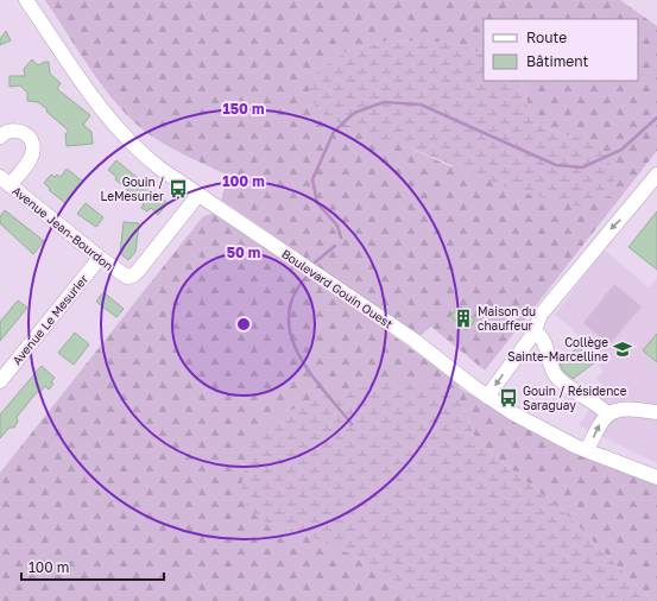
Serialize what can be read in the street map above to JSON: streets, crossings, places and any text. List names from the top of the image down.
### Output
{
  "streets": {
    "street": ["Avenue Jean-Bourdon", "Boulevard Gouin Ouest", "Avenue Le Mesurier"]
  },
  "crossings": [
    ["Avenue Jean-Bourdon", "Boulevard Gouin Ouest"],
    ["Avenue Jean-Bourdon", "Avenue Le Mesurier"]
  ],
  "places": {
    "bus stop": ["Gouin / LeMesurier", "Gouin / Résidence Saraguay"],
    "building": ["Maison du chauffeur"],
    "school or university": ["Collège Sainte-Marcelline"]
  },
  "legend": ["Route", "Bâtiment"],
  "scale_bar": "100 m",
  "rings": ["150 m", "100 m", "50 m"]
}
